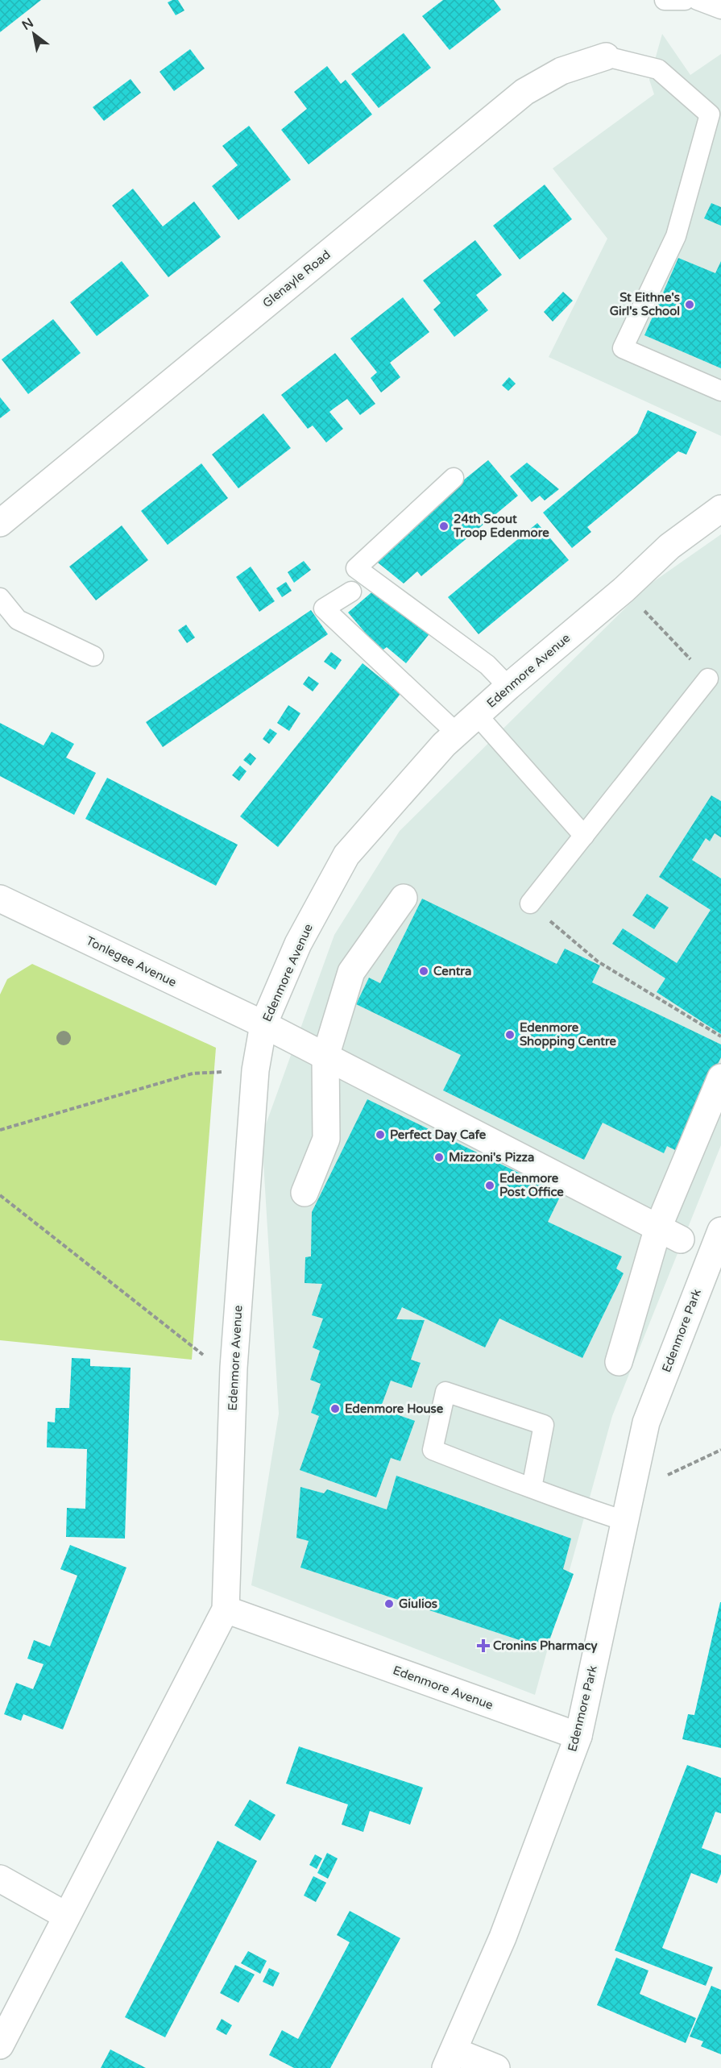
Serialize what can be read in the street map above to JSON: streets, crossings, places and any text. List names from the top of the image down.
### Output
{
  "streets": {
    "street": [
      "Glenayle Road",
      "Edenmore Avenue",
      "Tonlegee Avenue",
      "Edenmore Park"
    ]
  },
  "crossings": [
    ["Edenmore Avenue", "Tonlegee Avenue"],
    ["Edenmore Avenue", "Edenmore Park"]
  ],
  "places": {
    "other": [
      "St Eithne's Girl's School",
      "24th Scout Troop Edenmore",
      "Centra",
      "Edenmore Shopping Centre",
      "Perfect Day Cafe",
      "Mizzoni's Pizza",
      "Edenmore Post Office",
      "Edenmore House",
      "Giulios"
    ],
    "health": ["Cronins Pharmacy"]
  },
  "north": "top left"
}
